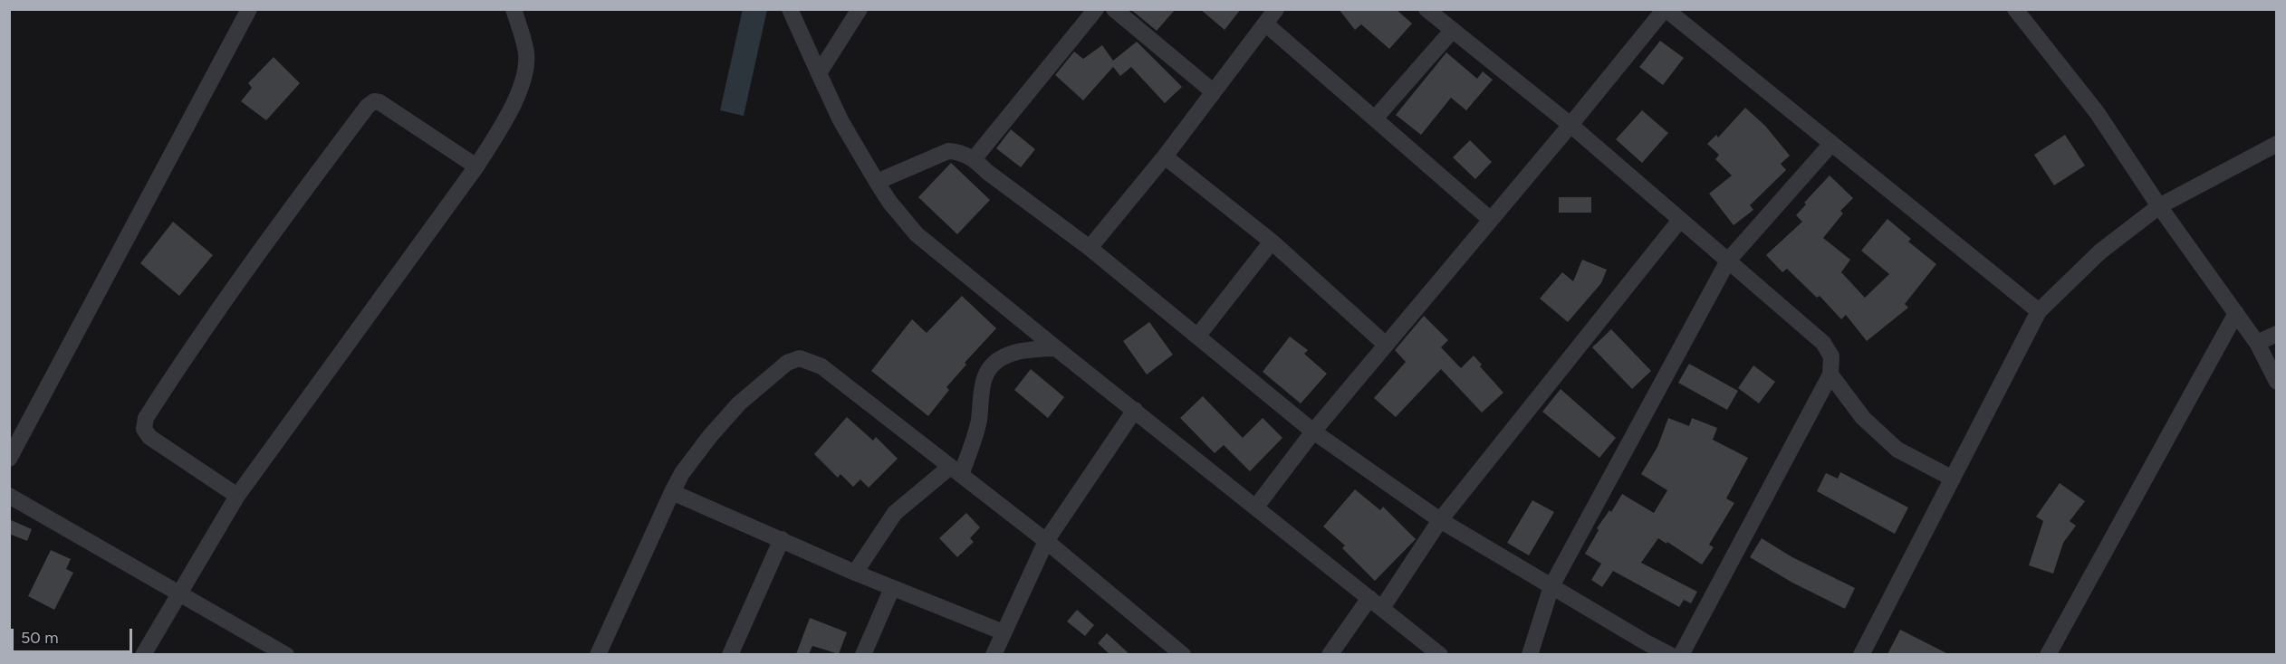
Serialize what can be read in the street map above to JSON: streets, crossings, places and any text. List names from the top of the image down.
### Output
{
  "scale_bar": "50 m"
}
